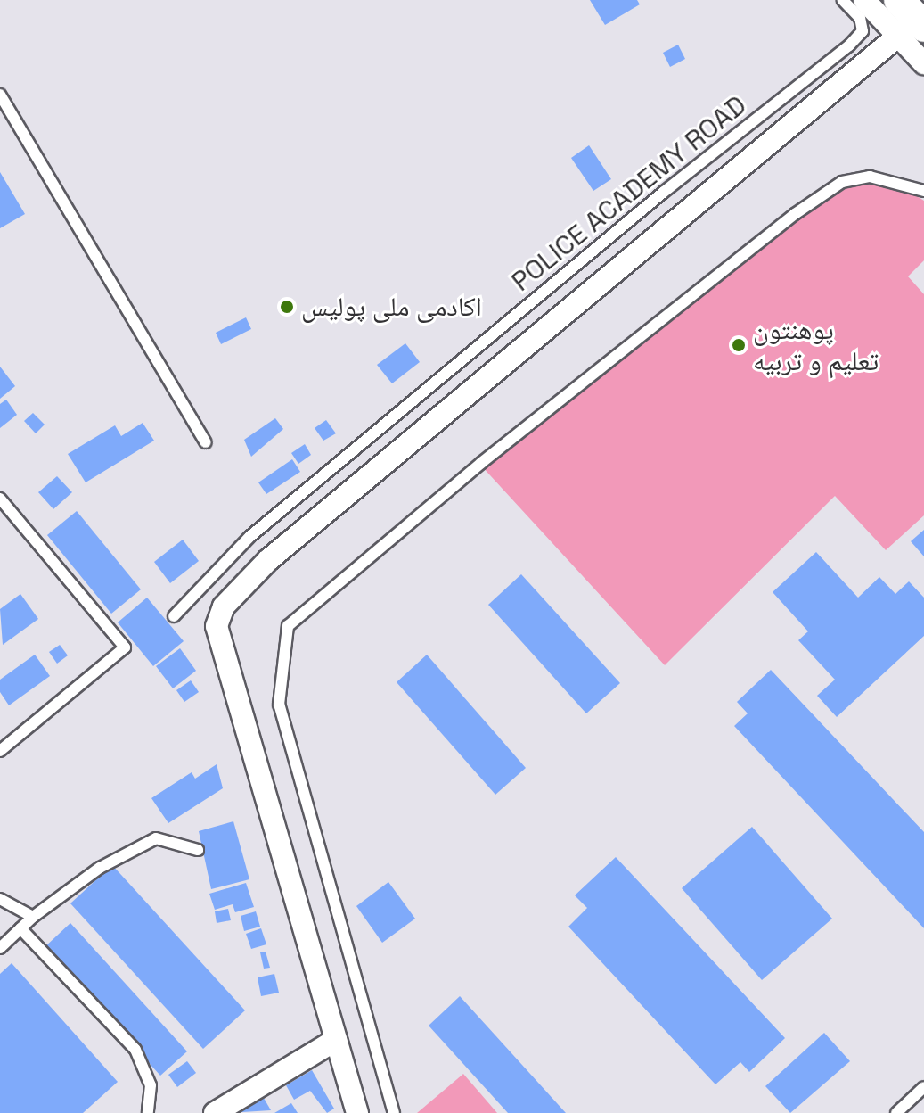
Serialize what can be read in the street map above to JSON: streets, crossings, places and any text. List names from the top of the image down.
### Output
{
  "streets": {
    "lane": ["POLICE ACADEMY ROAD"]
  },
  "places": ["اکادمی ملی پولیس", "پوهنتون تعلیم و تربیه"]
}
